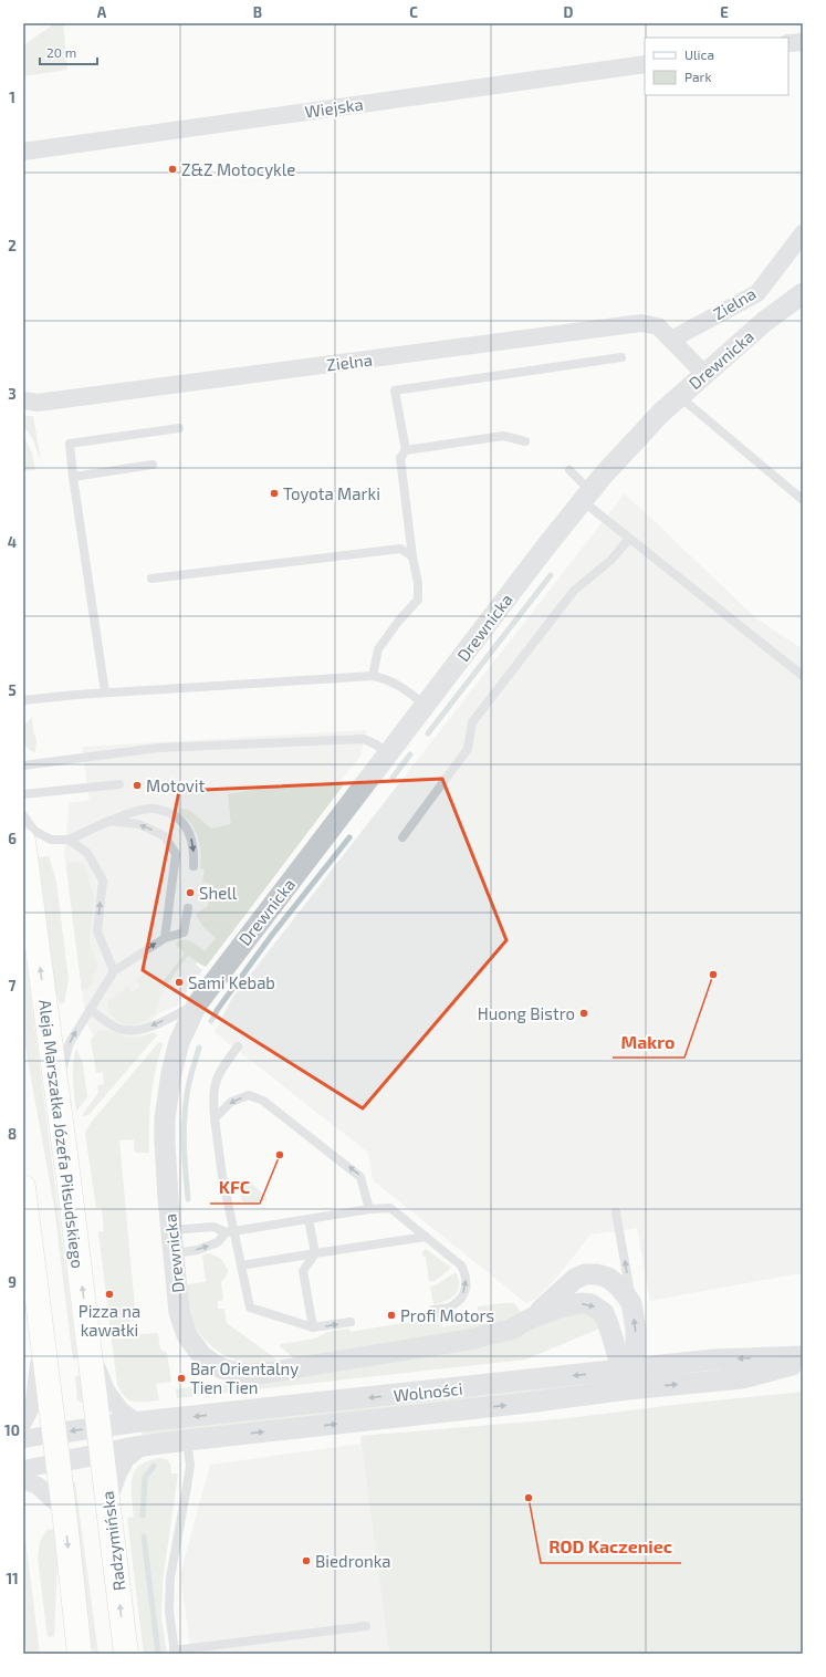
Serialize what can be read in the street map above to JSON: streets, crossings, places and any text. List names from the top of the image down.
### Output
{
  "streets": {
    "main road": ["Aleja Marszałka Józefa Piłsudskiego", "Radzymińska"],
    "street": [
      "Wiejska",
      "Zielna",
      "Drewnicka",
      "Wolności"
    ]
  },
  "crossings": [
    ["Zielna", "Drewnicka"],
    ["Drewnicka", "Wolności"],
    ["Aleja Marszałka Józefa Piłsudskiego", "Wolności"],
    ["Aleja Marszałka Józefa Piłsudskiego", "Radzymińska"],
    ["Wolności", "Radzymińska"]
  ],
  "places": [
    "Z&Z Motocykle",
    "Toyota Marki",
    "Motovit",
    "Shell",
    "Makro",
    "Sami Kebab",
    "Huong Bistro",
    "KFC",
    "Pizza na kawałki",
    "Profi Motors",
    "Bar Orientalny Tien Tien",
    "ROD Kaczeniec",
    "Biedronka"
  ],
  "legend": ["Ulica", "Park"],
  "scale_bar": "20 m",
  "grid": {
    "columns": [
      "A",
      "B",
      "C",
      "D",
      "E"
    ],
    "rows": [
      "1",
      "2",
      "3",
      "4",
      "5",
      "6",
      "7",
      "8",
      "9",
      "10",
      "11"
    ]
  }
}
